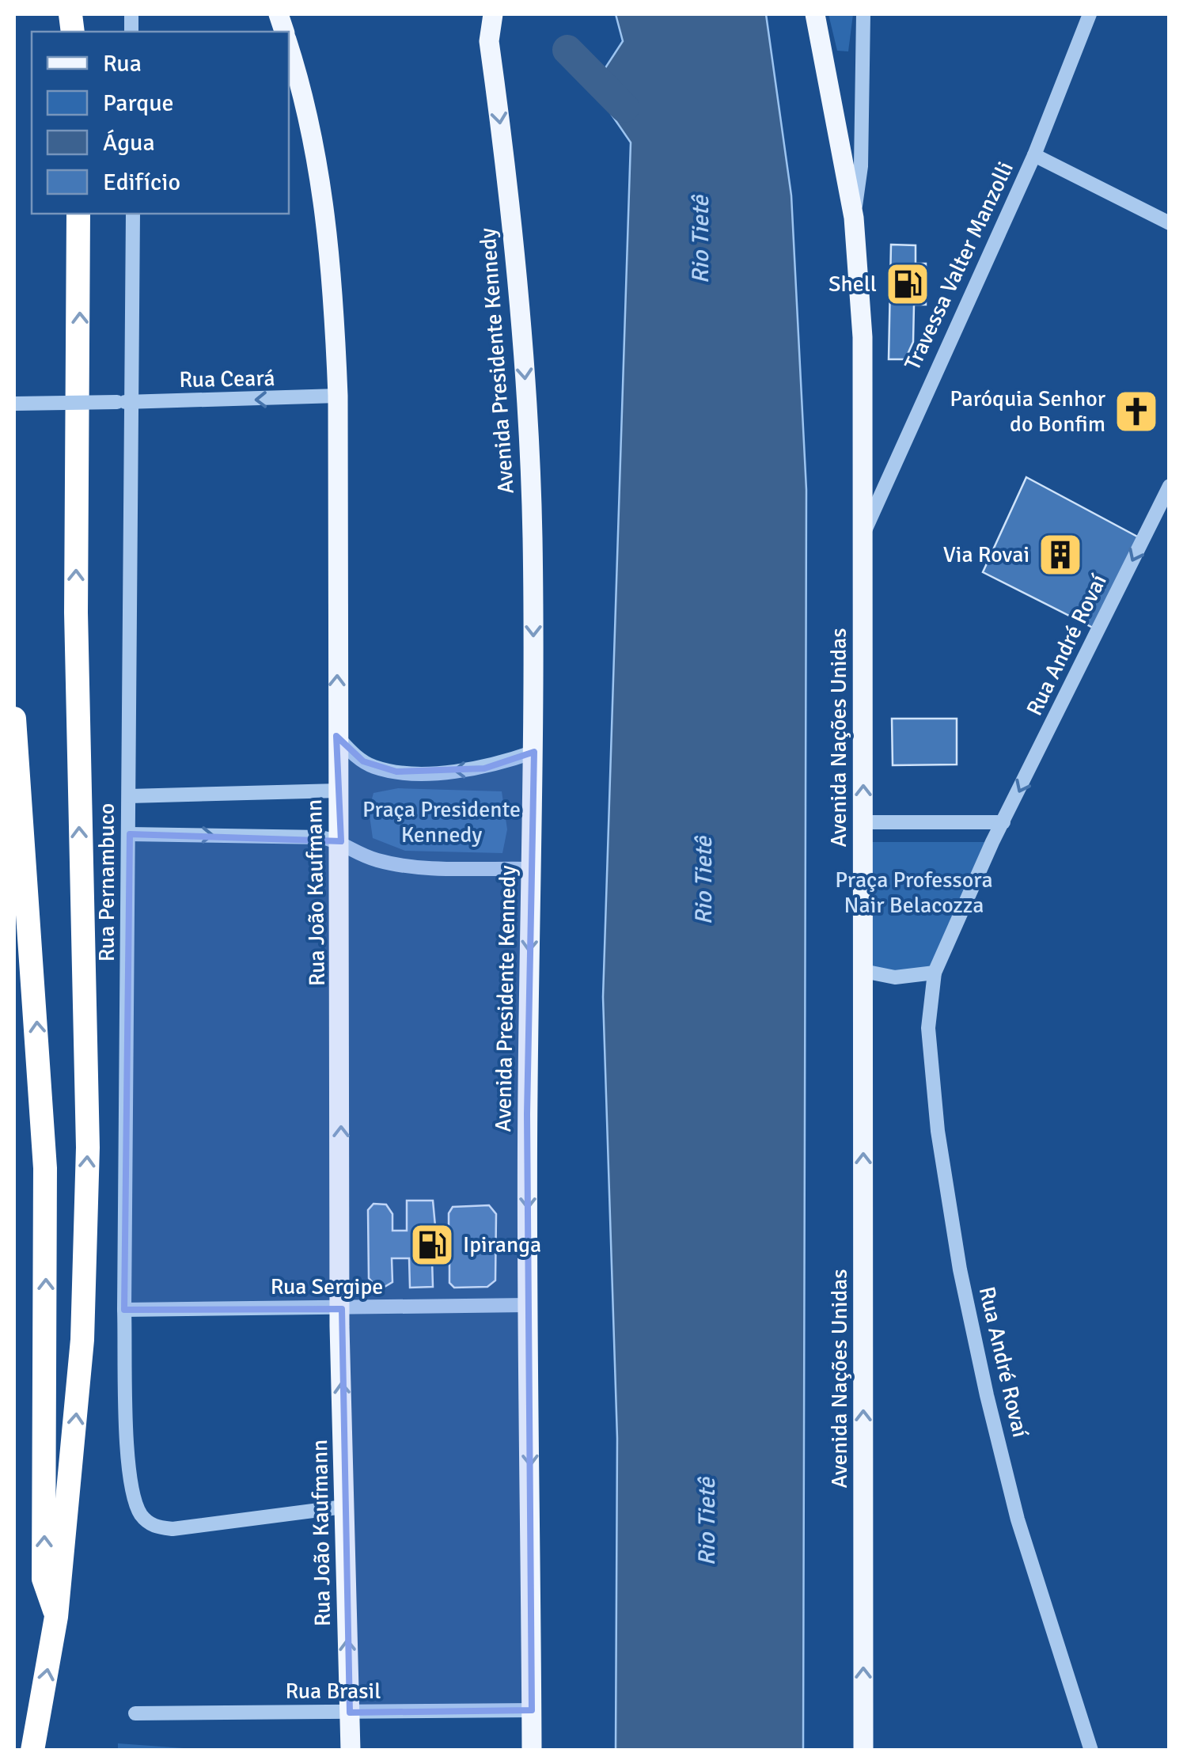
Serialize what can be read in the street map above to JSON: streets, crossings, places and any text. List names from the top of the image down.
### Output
{
  "streets": {
    "main road": ["Avenida Presidente Kennedy", "Avenida Nações Unidas", "Rua João Kaufmann"],
    "street": [
      "Travessa Valter Manzolli",
      "Rua Ceará",
      "Rua André Rovaí",
      "Rua Pernambuco",
      "Rua Sergipe",
      "Rua Brasil"
    ]
  },
  "crossings": [
    ["Travessa Valter Manzolli", "Avenida Nações Unidas"],
    ["Avenida Presidente Kennedy", "Rua Sergipe"],
    ["Avenida Presidente Kennedy", "Rua Brasil"],
    ["Rua Ceará", "Rua Pernambuco"],
    ["Rua Ceará", "Rua João Kaufmann"],
    ["Rua Pernambuco", "Rua João Kaufmann"],
    ["Rua Pernambuco", "Rua Sergipe"],
    ["Rua João Kaufmann", "Rua Sergipe"],
    ["Rua João Kaufmann", "Rua Brasil"]
  ],
  "one_way": [
    "Avenida Presidente Kennedy",
    "Rua Ceará",
    "Avenida Nações Unidas",
    "Rua João Kaufmann"
  ],
  "water": ["Rio Tietê"],
  "parks": ["Praça Presidente Kennedy", "Praça Professora Nair Belacozza"],
  "places": {
    "fuel station": ["Shell", "Ipiranga"],
    "church": ["Paróquia Senhor do Bonfim"],
    "building": ["Via Rovai"]
  },
  "legend": [
    "Rua",
    "Parque",
    "Água",
    "Edifício"
  ]
}
